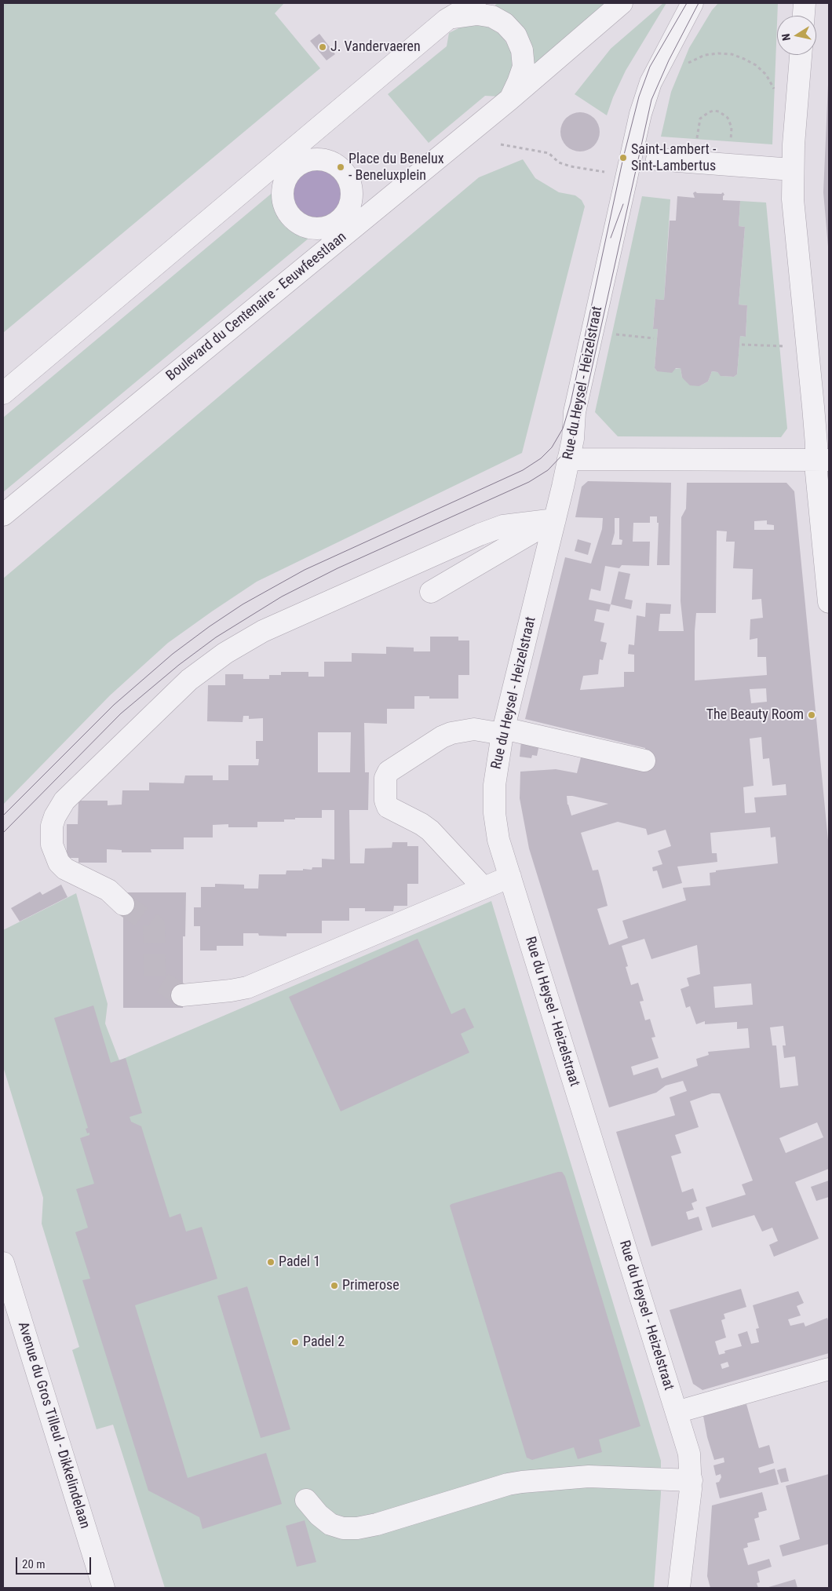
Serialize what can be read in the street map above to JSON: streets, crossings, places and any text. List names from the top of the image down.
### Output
{
  "streets": {
    "street": ["Boulevard du Centenaire - Eeuwfeestlaan", "Rue du Heysel - Heizelstraat", "Avenue du Gros Tilleul - Dikkelindelaan"]
  },
  "places": [
    "J. Vandervaeren",
    "Saint-Lambert - Sint-Lambertus",
    "Place du Benelux - Beneluxplein",
    "The Beauty Room",
    "Padel 1",
    "Primerose",
    "Padel 2"
  ],
  "scale_bar": "20 m",
  "north": "left"
}
